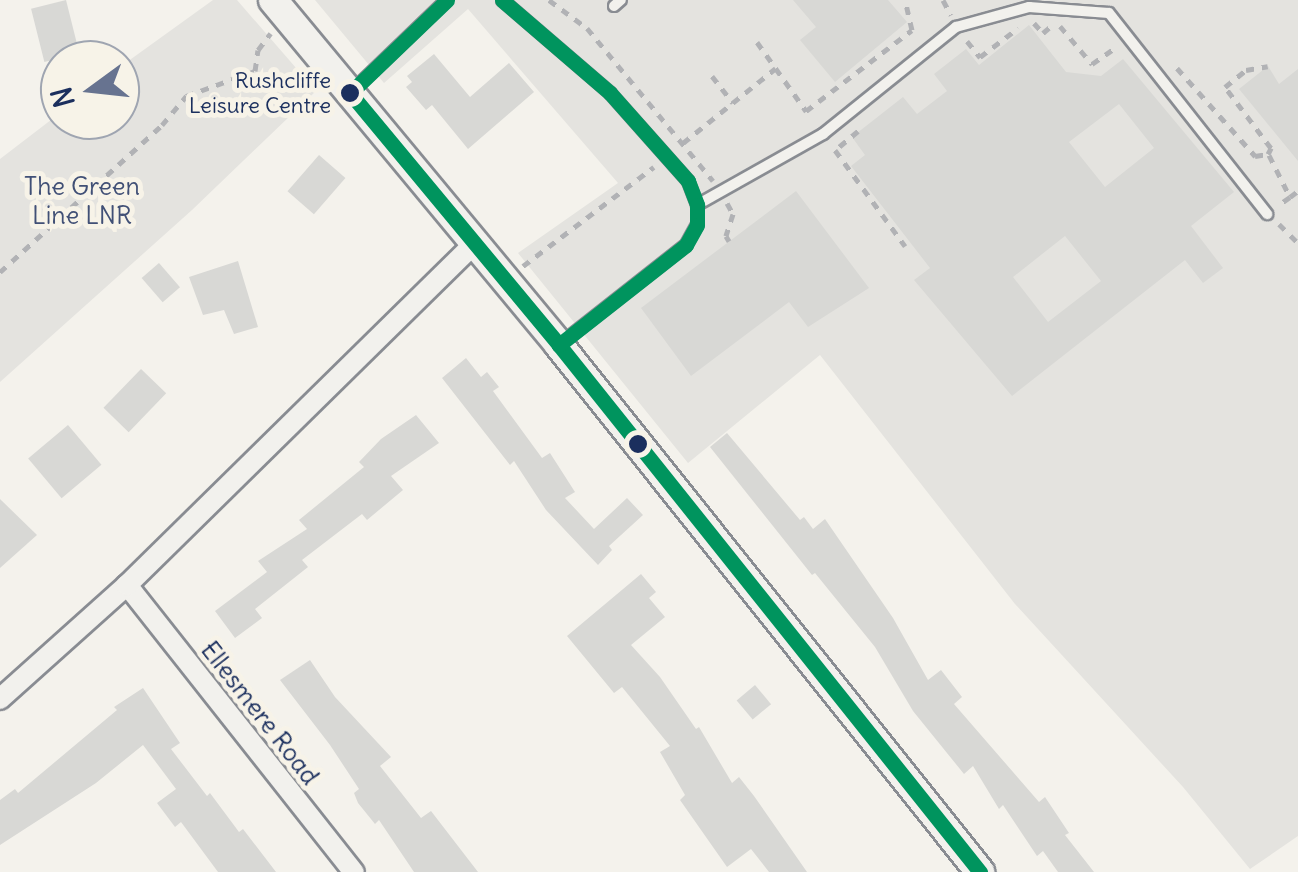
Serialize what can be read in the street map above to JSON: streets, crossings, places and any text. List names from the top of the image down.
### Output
{
  "streets": {
    "street": ["Ellesmere Road"]
  },
  "parks": ["The Green Line LNR"],
  "places": ["Rushcliffe Leisure Centre"],
  "north": "left"
}
